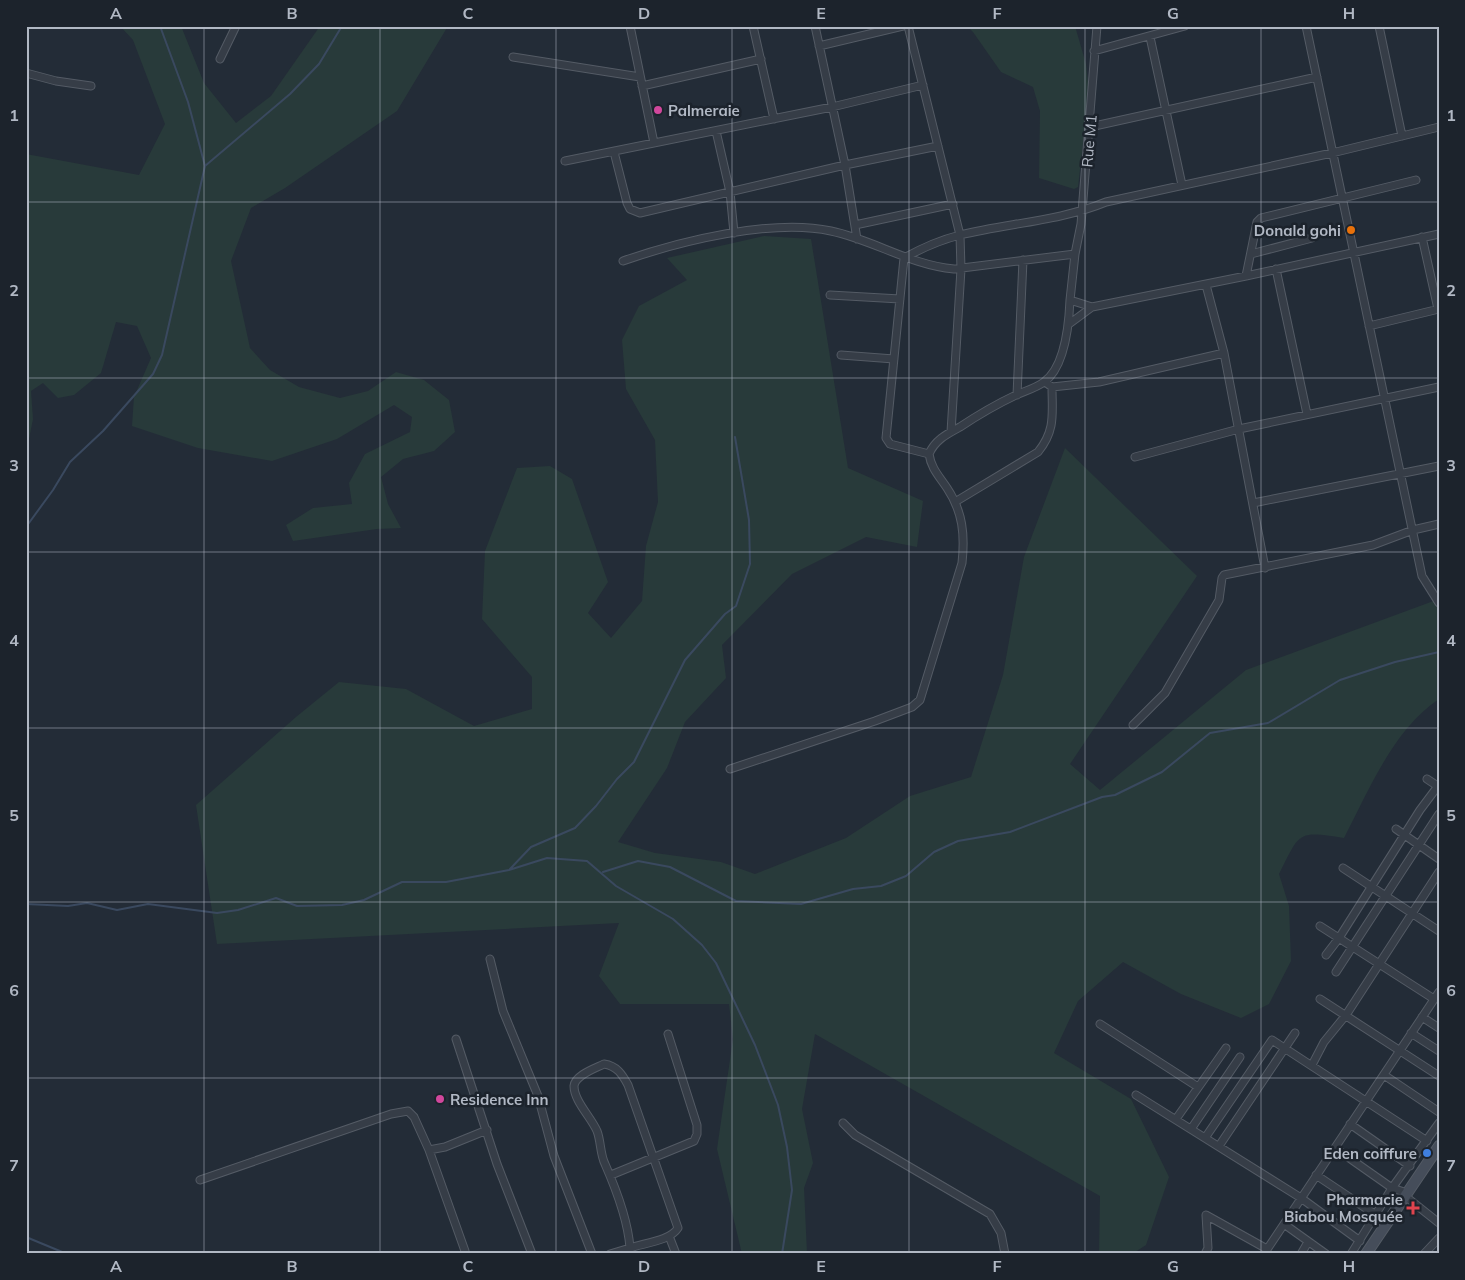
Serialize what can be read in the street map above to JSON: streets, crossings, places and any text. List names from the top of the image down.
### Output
{
  "streets": {
    "street": ["Rue M1"]
  },
  "places": {
    "other": [
      "Palmeraie",
      "Donald gohi",
      "Residence Inn",
      "Eden coiffure"
    ],
    "health": ["Pharmacie Biabou Mosquée"]
  },
  "grid": {
    "columns": [
      "A",
      "B",
      "C",
      "D",
      "E",
      "F",
      "G",
      "H"
    ],
    "rows": [
      "1",
      "2",
      "3",
      "4",
      "5",
      "6",
      "7"
    ]
  }
}
